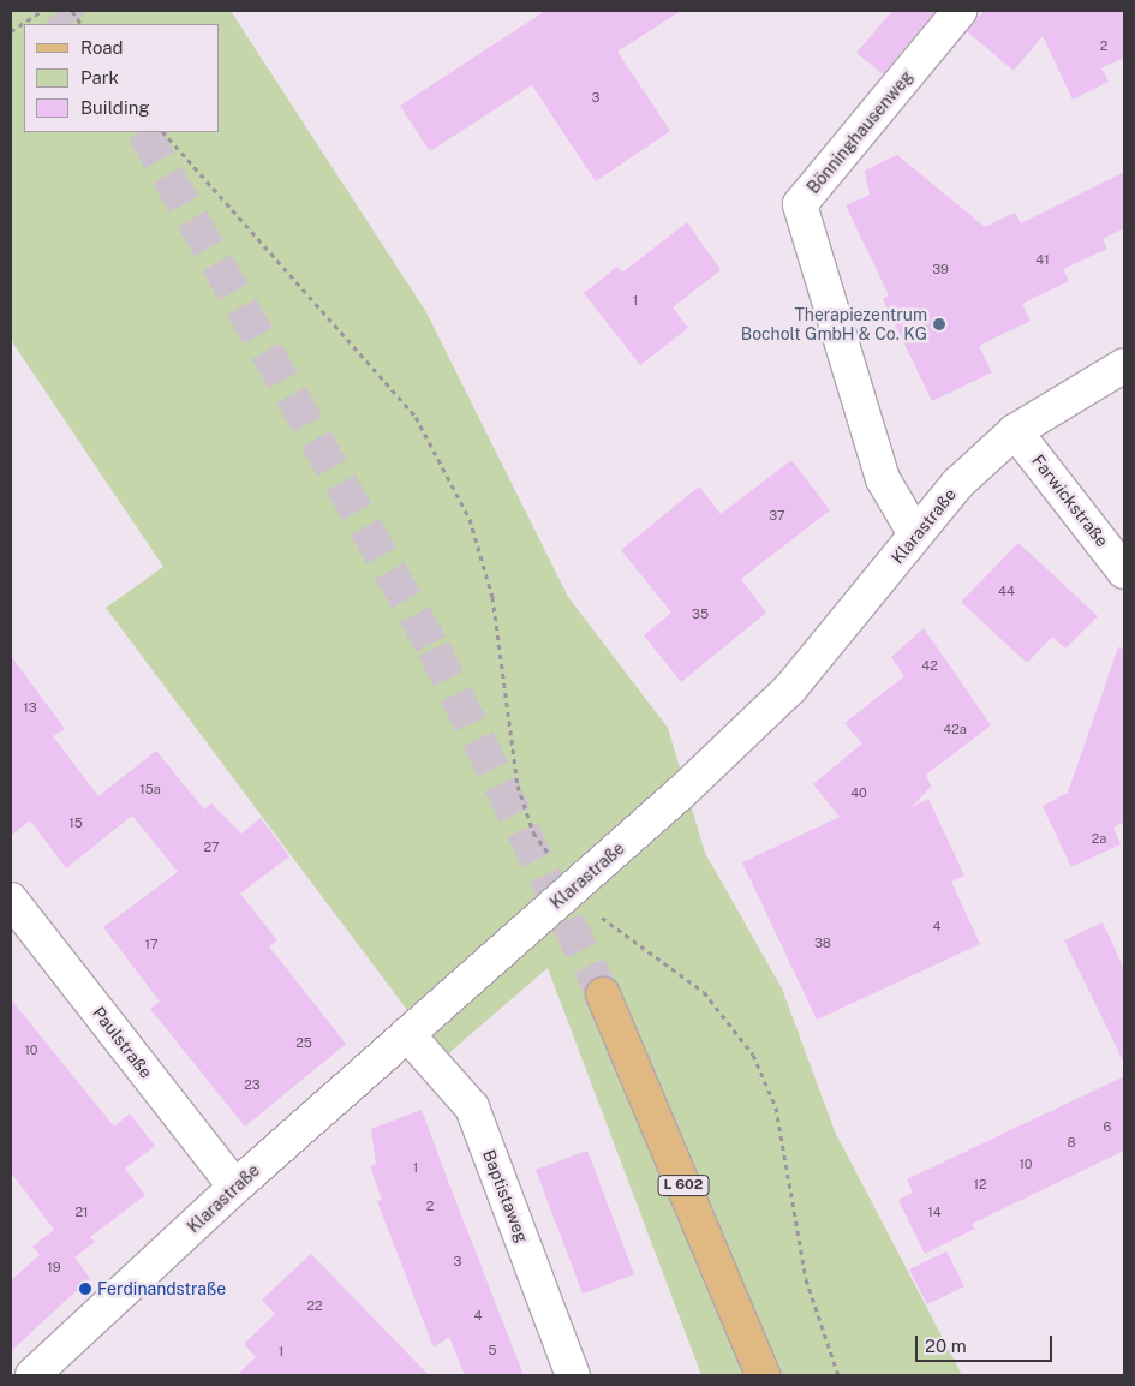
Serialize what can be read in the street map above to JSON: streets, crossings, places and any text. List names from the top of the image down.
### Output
{
  "streets": {
    "main road": ["L 602"],
    "street": [
      "Bönninghausenweg",
      "Farwickstraße",
      "Klarastraße",
      "Paulstraße",
      "Baptistaweg"
    ]
  },
  "crossings": [
    ["Bönninghausenweg", "Klarastraße"],
    ["Farwickstraße", "Klarastraße"],
    ["Klarastraße", "Paulstraße"],
    ["Klarastraße", "Baptistaweg"]
  ],
  "places": ["Therapiezentrum Bocholt GmbH & Co. KG", "Ferdinandstraße"],
  "house_numbers": [
    "2",
    "3",
    "41",
    "39",
    "1",
    "37",
    "44",
    "35",
    "42",
    "13",
    "42a",
    "15a",
    "40",
    "15",
    "2a",
    "27",
    "4",
    "38",
    "17",
    "25",
    "10",
    "23",
    "6",
    "8",
    "10",
    "1",
    "12",
    "2",
    "21",
    "14",
    "3",
    "19",
    "22",
    "4",
    "5",
    "1"
  ],
  "legend": ["Road", "Park", "Building"],
  "scale_bar": "20 m"
}
